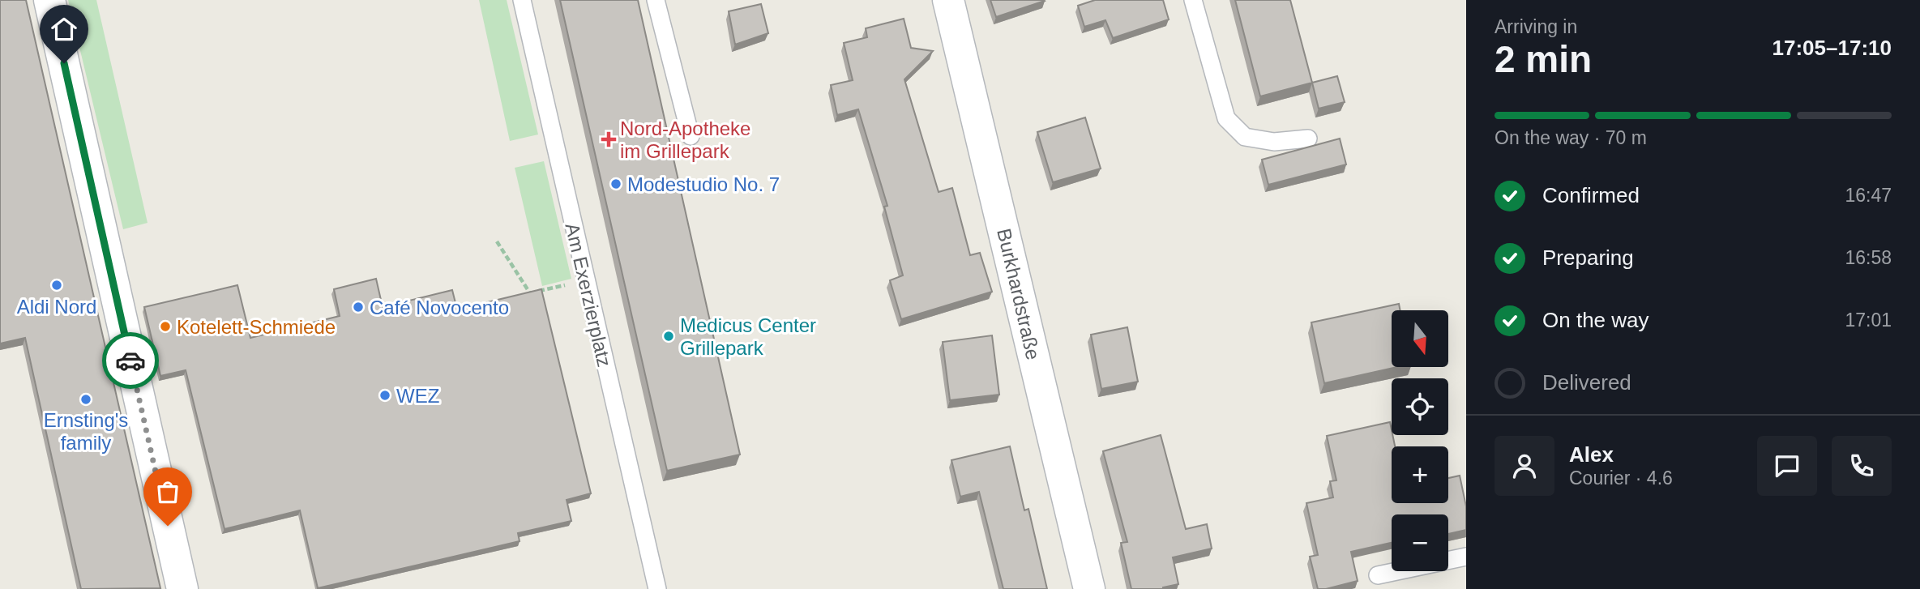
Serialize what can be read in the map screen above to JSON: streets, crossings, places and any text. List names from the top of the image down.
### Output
{
  "streets": {
    "street": ["Burkhardstraße"],
    "lane": ["Am Exerzierplatz"]
  },
  "places": {
    "health": ["Nord-Apotheke im Grillepark"],
    "other": [
      "Modestudio No. 7",
      "Aldi Nord",
      "Café Novocento",
      "Kotelett-Schmiede",
      "Medicus Center Grillepark",
      "WEZ",
      "Ernsting's family"
    ]
  },
  "north": "bottom",
  "page": {
    "heading": ["2 min", "Arriving in", "17:05–17:10"],
    "panel": ["Alex", "Courier · 4.6"],
    "bar": "On the way · 70 m",
    "list": [
      ["Confirmed", "16:47"],
      ["Preparing", "16:58"],
      ["On the way", "17:01"],
      "Delivered"
    ],
    "map_buttons": ["+", "−"]
  }
}
